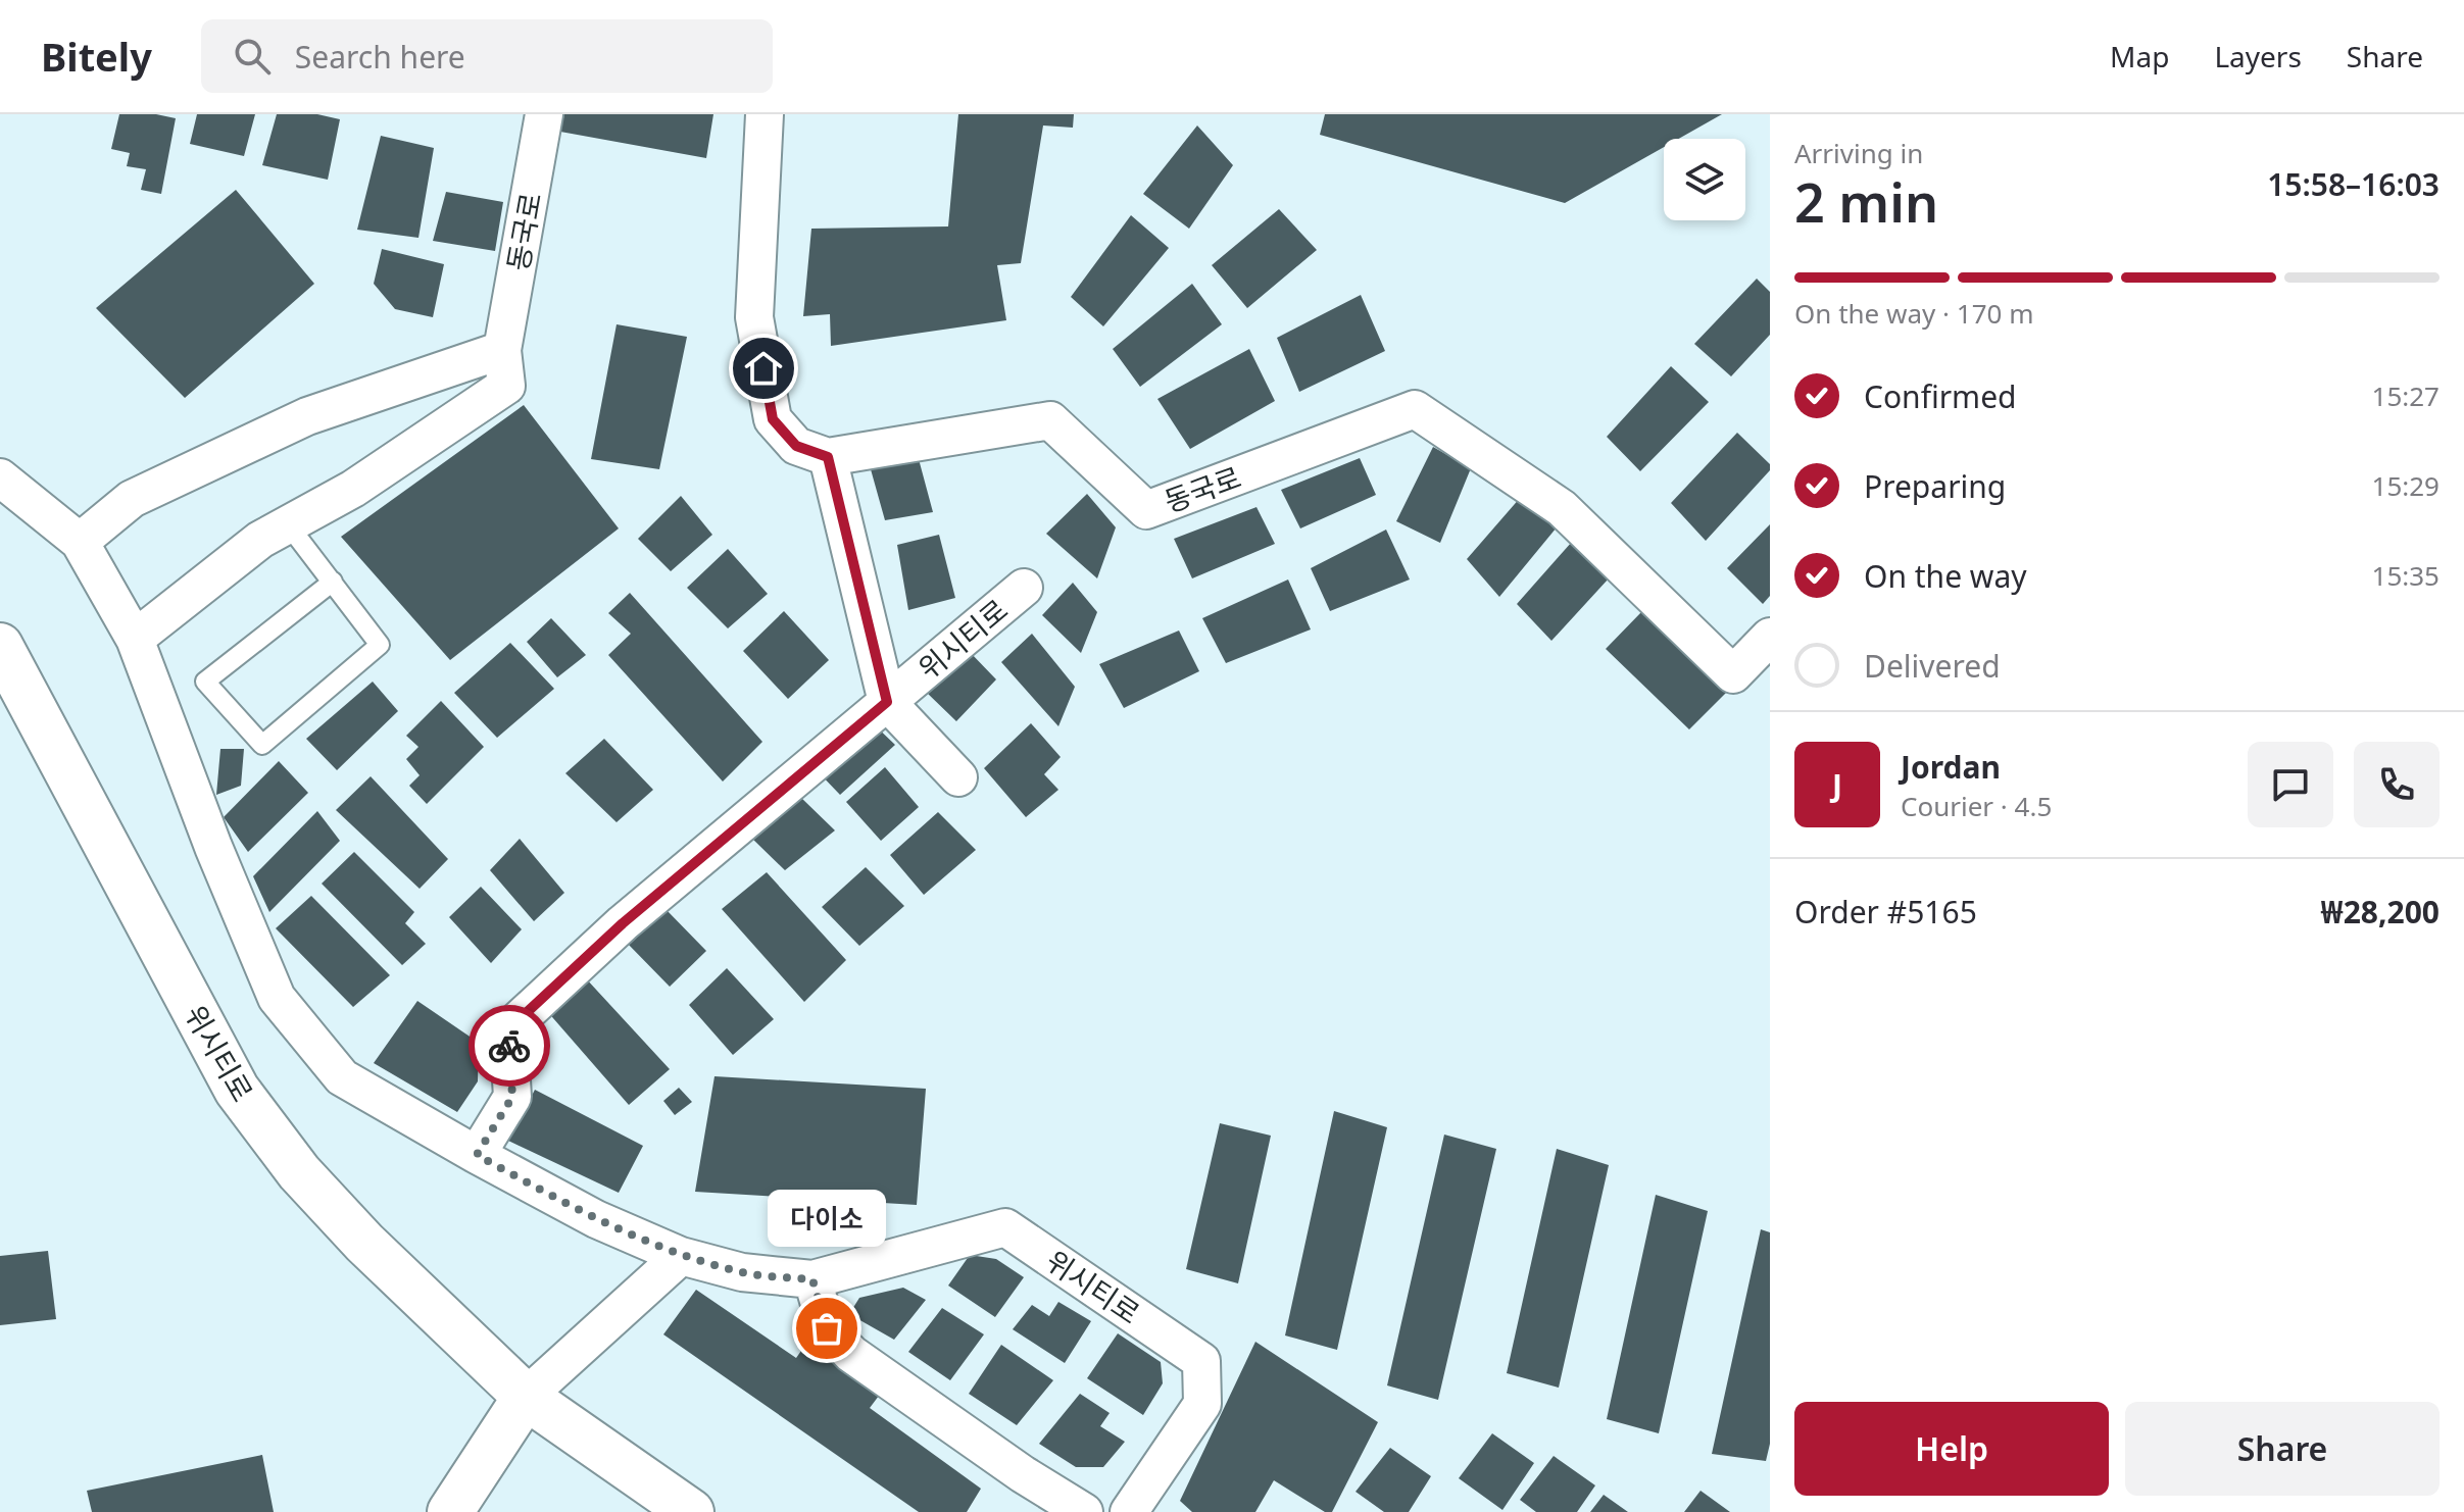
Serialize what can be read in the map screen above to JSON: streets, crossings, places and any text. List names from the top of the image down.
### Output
{
  "streets": {
    "main road": ["위시티로"],
    "street": ["동국로"]
  },
  "places": ["다이소"],
  "page": {
    "header": "Bitely",
    "search": "Search here",
    "nav": ["Map", "Layers", "Share"],
    "heading": ["2 min", "Arriving in", "15:58–16:03"],
    "panel": [
      "Jordan",
      "Courier · 4.5",
      "Order #5165",
      "₩28,200"
    ],
    "bar": "On the way · 170 m",
    "list": [
      ["Confirmed", "15:27"],
      ["Preparing", "15:29"],
      ["On the way", "15:35"],
      "Delivered"
    ],
    "round": "J",
    "bubble": "다이소",
    "buttons": ["Help", "Share"]
  }
}
